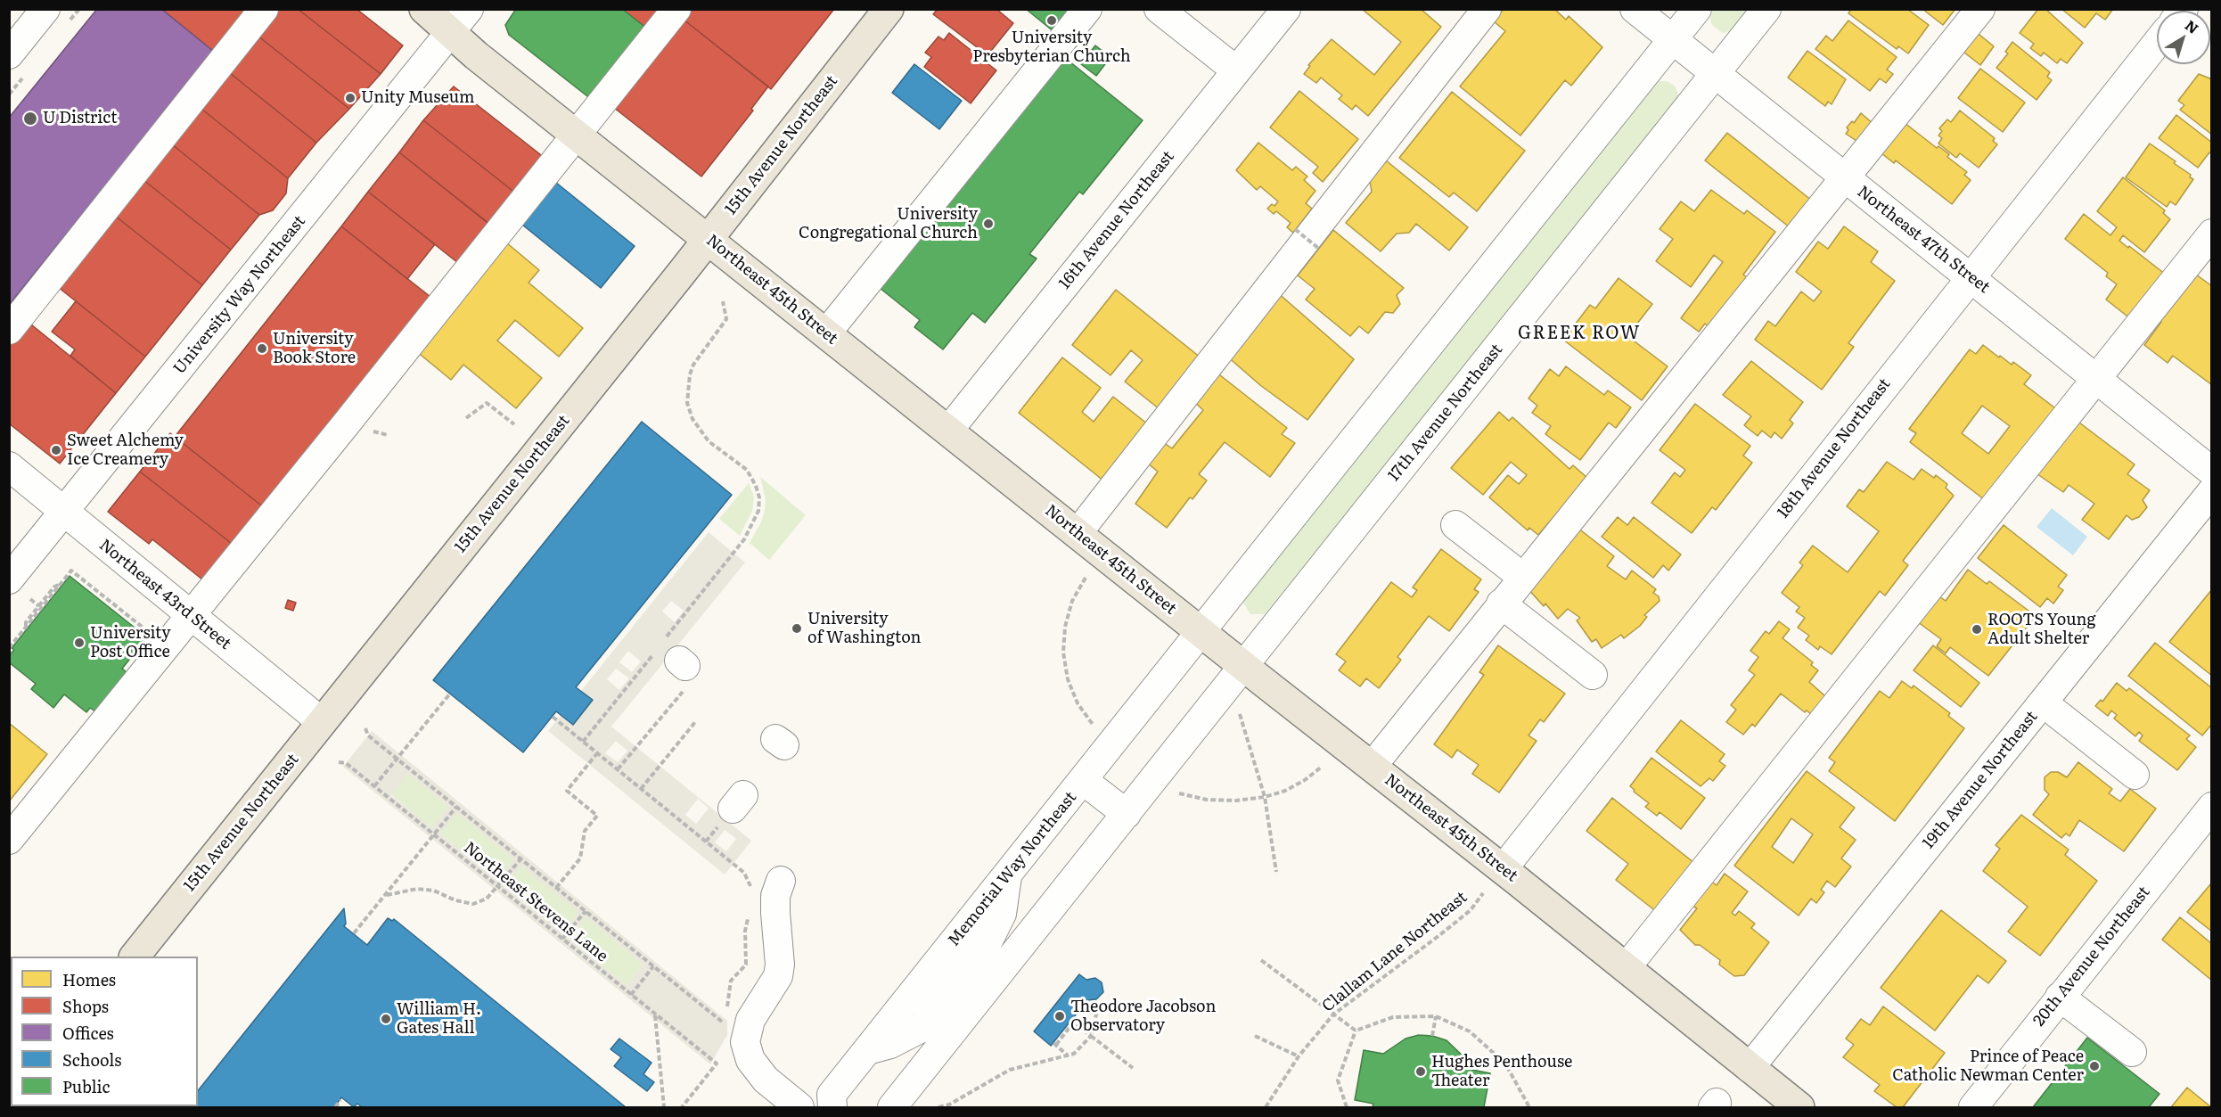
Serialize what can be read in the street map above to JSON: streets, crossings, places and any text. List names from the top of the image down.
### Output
{
  "streets": {
    "main road": ["15th Avenue Northeast", "Northeast 45th Street"],
    "street": [
      "16th Avenue Northeast",
      "Northeast 47th Street",
      "University Way Northeast",
      "17th Avenue Northeast",
      "18th Avenue Northeast",
      "Northeast 43rd Street",
      "19th Avenue Northeast",
      "Memorial Way Northeast",
      "20th Avenue Northeast"
    ],
    "path": ["Northeast Stevens Lane", "Clallam Lane Northeast"]
  },
  "crossings": [
    ["15th Avenue Northeast", "Northeast 45th Street"],
    ["15th Avenue Northeast", "Northeast 43rd Street"],
    ["16th Avenue Northeast", "Northeast 45th Street"],
    ["Northeast 47th Street", "17th Avenue Northeast"],
    ["Northeast 47th Street", "18th Avenue Northeast"],
    ["Northeast 45th Street", "University Way Northeast"],
    ["Northeast 45th Street", "17th Avenue Northeast"],
    ["Northeast 45th Street", "18th Avenue Northeast"],
    ["Northeast 45th Street", "19th Avenue Northeast"],
    ["Northeast 45th Street", "Memorial Way Northeast"],
    ["University Way Northeast", "Northeast 43rd Street"]
  ],
  "districts": ["GREEK ROW"],
  "places": [
    "University Presbyterian Church",
    "Unity Museum",
    "U District",
    "University Congregational Church",
    "University Book Store",
    "Sweet Alchemy Ice Creamery",
    "University of Washington",
    "ROOTS Young Adult Shelter",
    "University Post Office",
    "Theodore Jacobson Observatory",
    "William H. Gates Hall",
    "Prince of Peace Catholic Newman Center",
    "Hughes Penthouse Theater"
  ],
  "legend": [
    "Homes",
    "Shops",
    "Offices",
    "Schools",
    "Public"
  ],
  "north": "top right"
}
